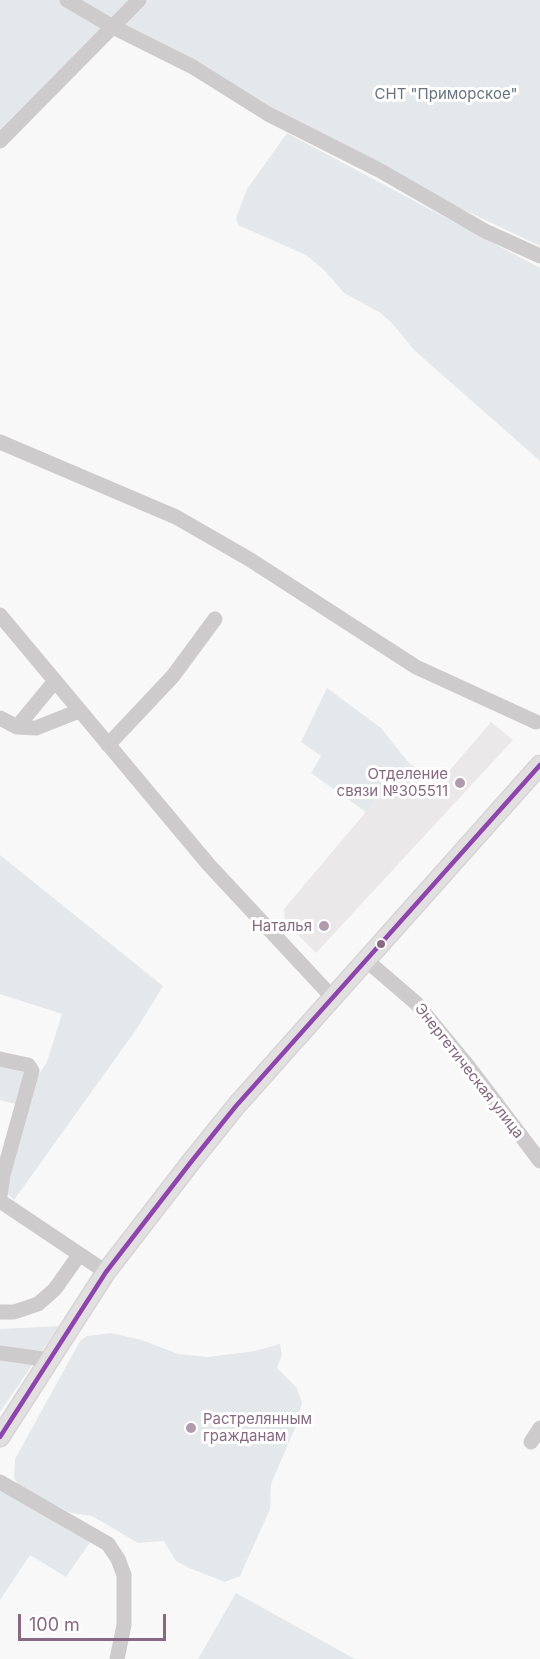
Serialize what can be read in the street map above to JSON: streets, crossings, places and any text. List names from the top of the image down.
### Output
{
  "streets": {
    "street": ["Энергетическая улица"]
  },
  "parks": ["СНТ \"Приморское\""],
  "places": ["Отделение связи №305511", "Наталья", "Растрелянным гражданам"],
  "scale_bar": "100 m"
}
